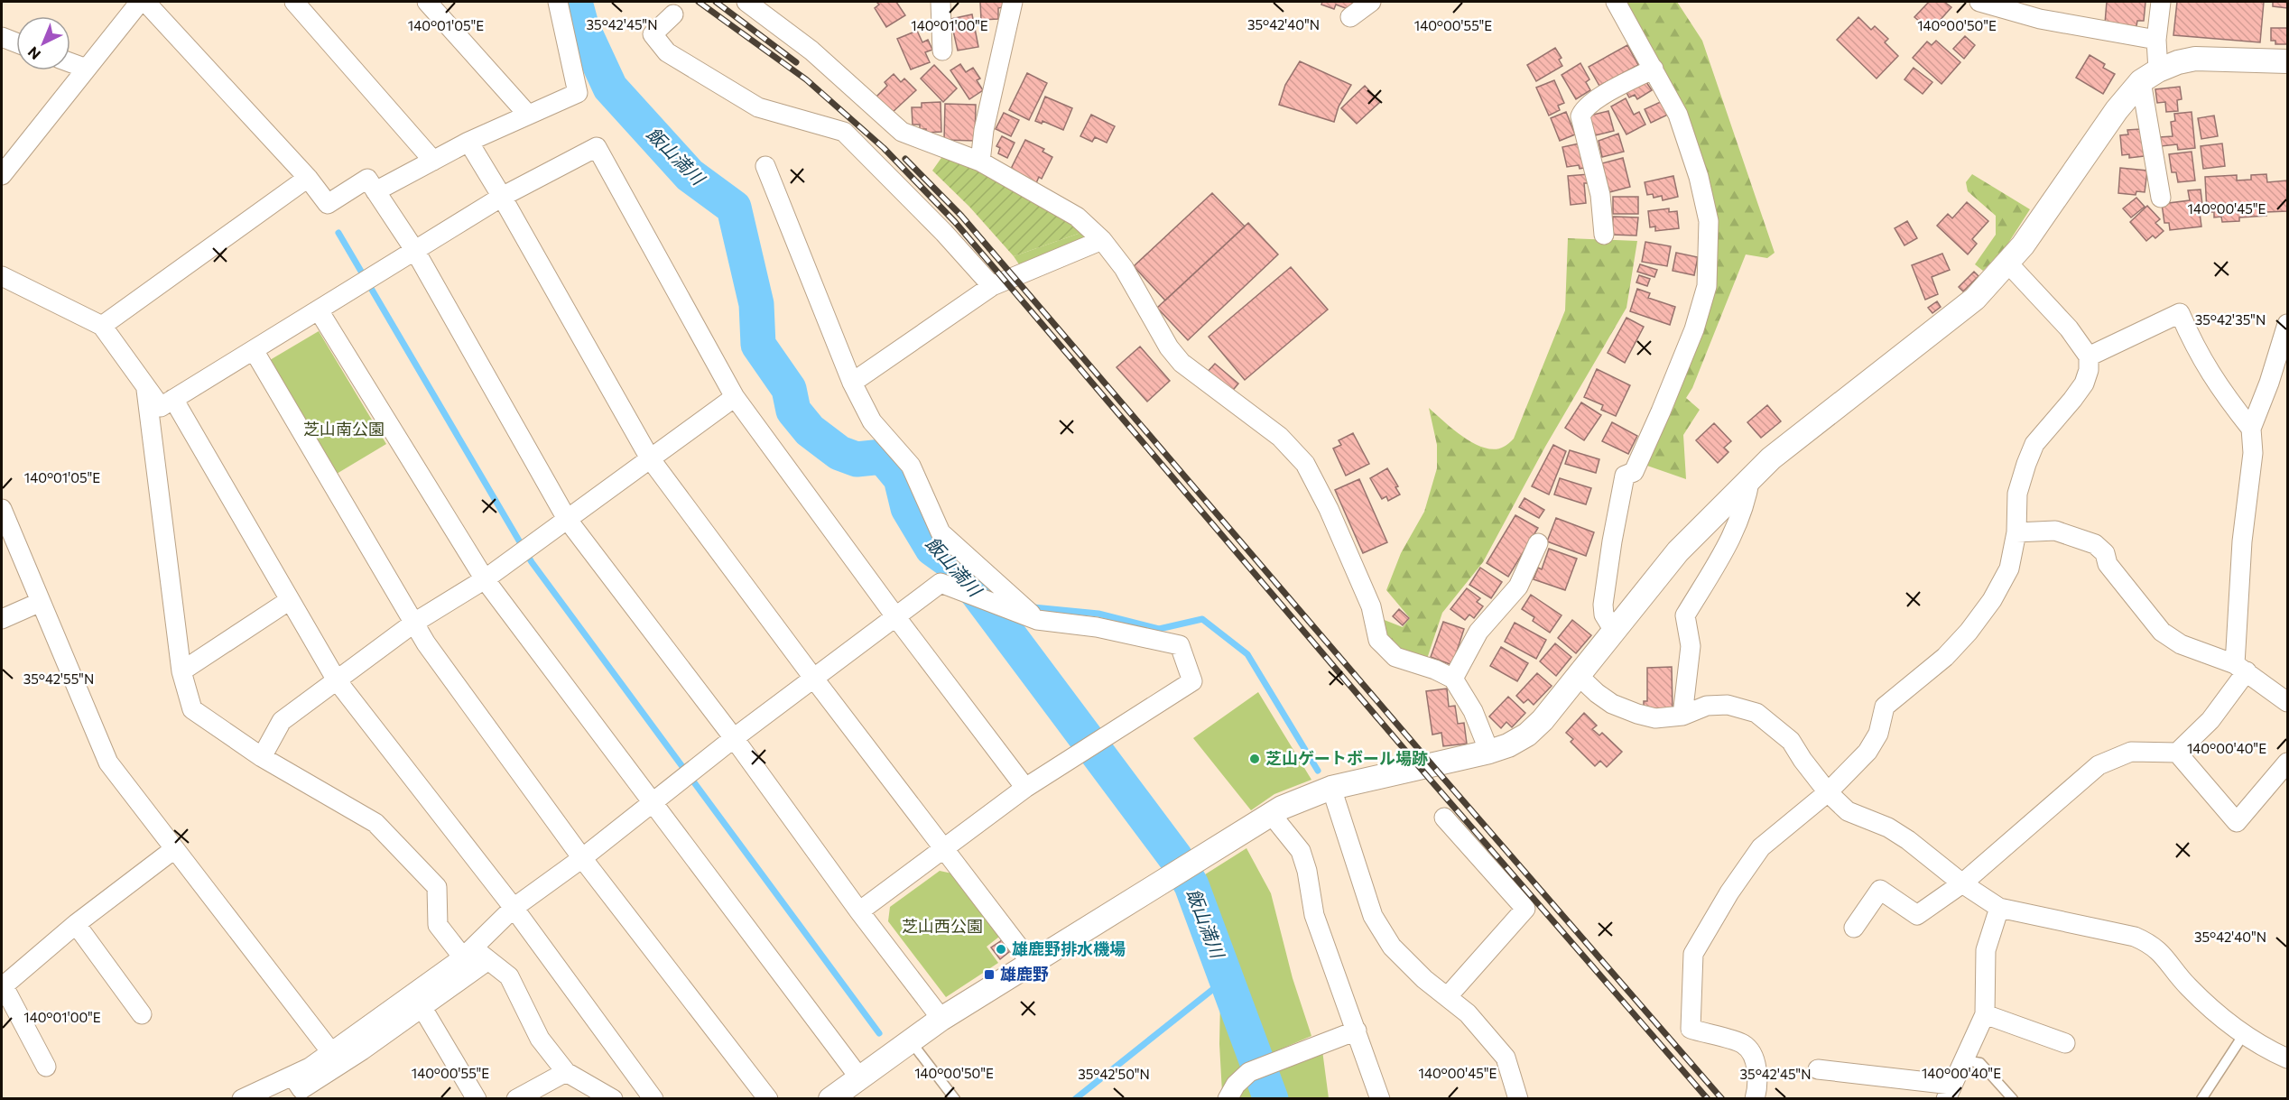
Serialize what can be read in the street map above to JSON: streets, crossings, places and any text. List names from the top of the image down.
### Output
{
  "water": ["飯山満川"],
  "parks": ["芝山南公園", "芝山西公園"],
  "places": {
    "other": ["芝山ゲートボール場跡", "雄鹿野排水機場"],
    "transit": ["雄鹿野"]
  },
  "north": "bottom left",
  "coordinates": [
    "35°42'45\"N",
    "35°42'40\"N",
    "140°00'50\"E",
    "140°01'05\"E",
    "140°01'00\"E",
    "140°00'55\"E",
    "140°00'45\"E",
    "35°42'35\"N",
    "35°42'55\"N",
    "140°00'40\"E",
    "35°42'50\"N"
  ]
}
